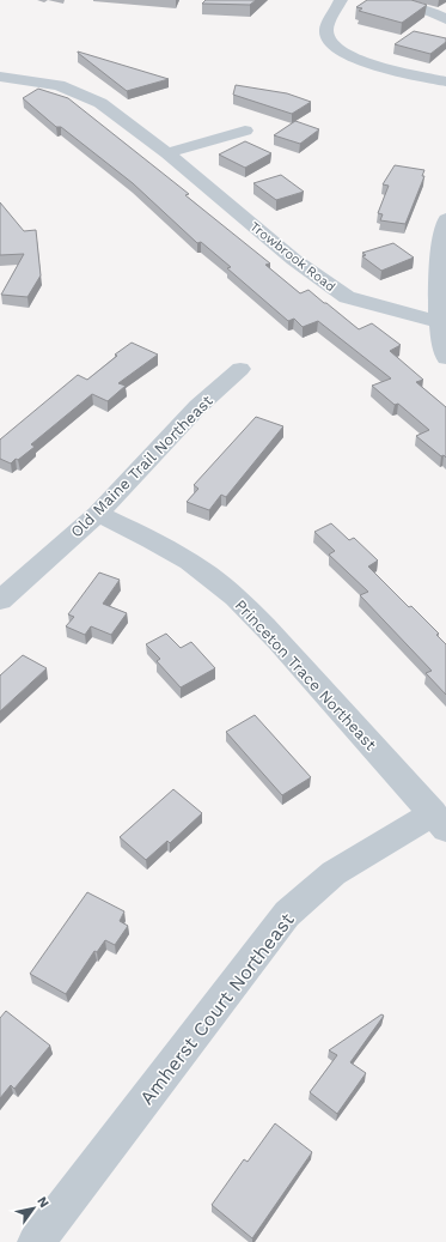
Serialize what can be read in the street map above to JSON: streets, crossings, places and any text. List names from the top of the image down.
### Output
{
  "streets": {
    "street": [
      "Trowbrook Road",
      "Old Maine Trail Northeast",
      "Princeton Trace Northeast",
      "Amherst Court Northeast"
    ]
  },
  "crossings": [
    ["Old Maine Trail Northeast", "Princeton Trace Northeast"],
    ["Princeton Trace Northeast", "Amherst Court Northeast"]
  ],
  "north": "top right"
}
